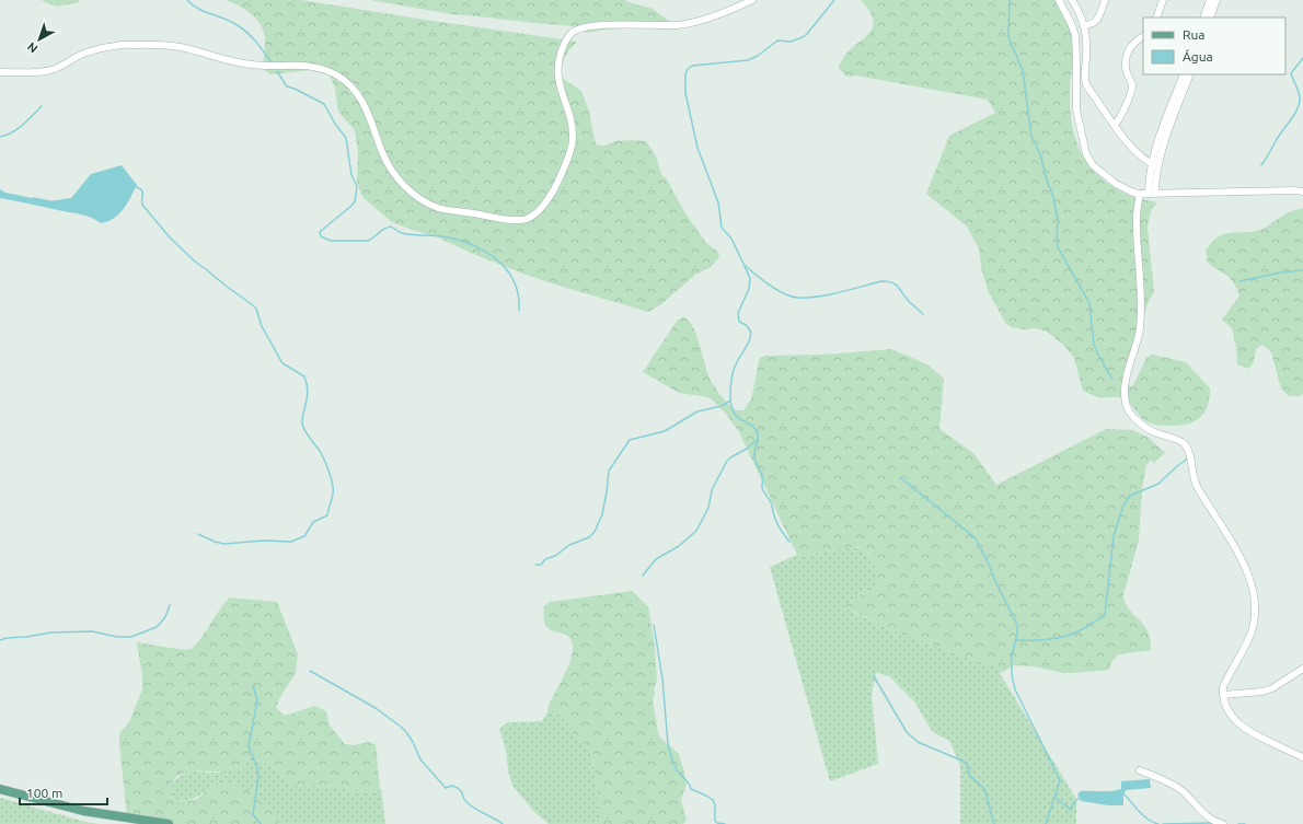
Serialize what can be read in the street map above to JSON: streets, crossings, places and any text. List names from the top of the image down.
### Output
{
  "legend": ["Rua", "Água"],
  "scale_bar": "100 m",
  "north": "bottom left"
}
